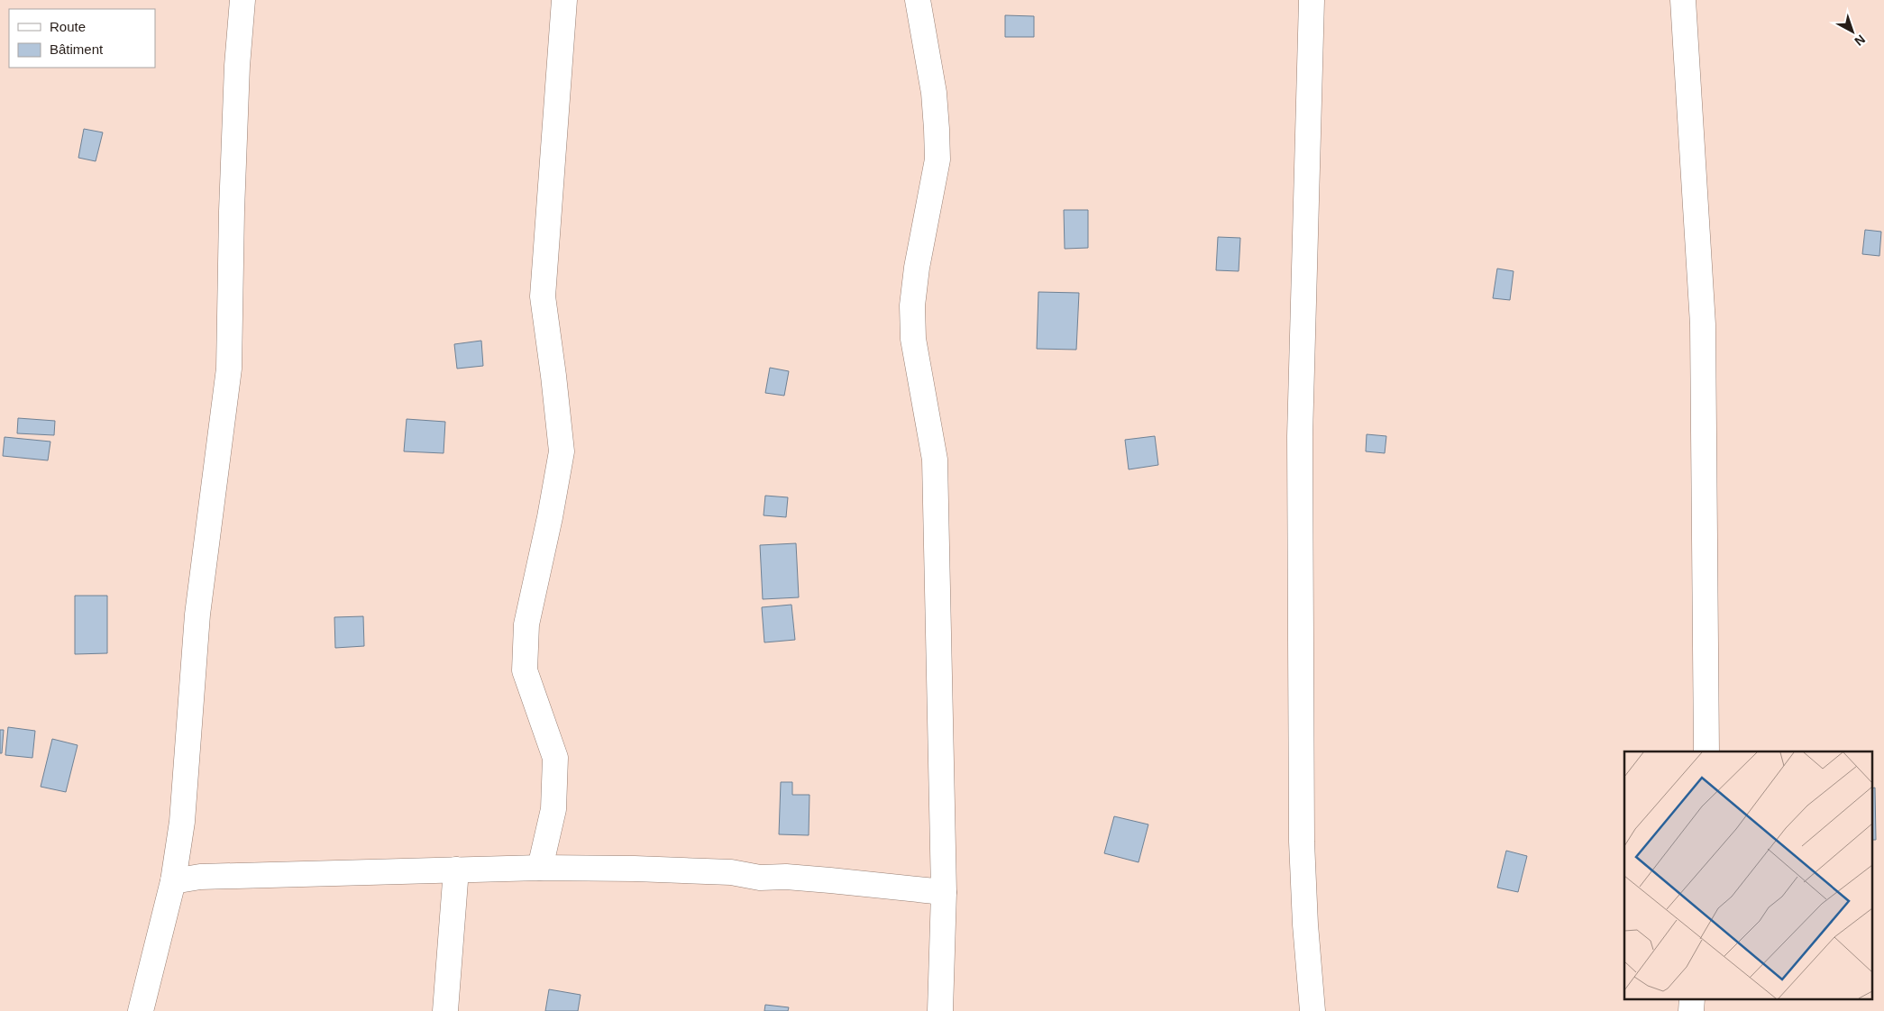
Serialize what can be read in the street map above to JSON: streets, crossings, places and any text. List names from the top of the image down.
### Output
{
  "legend": ["Route", "Bâtiment"],
  "north": "bottom right"
}
